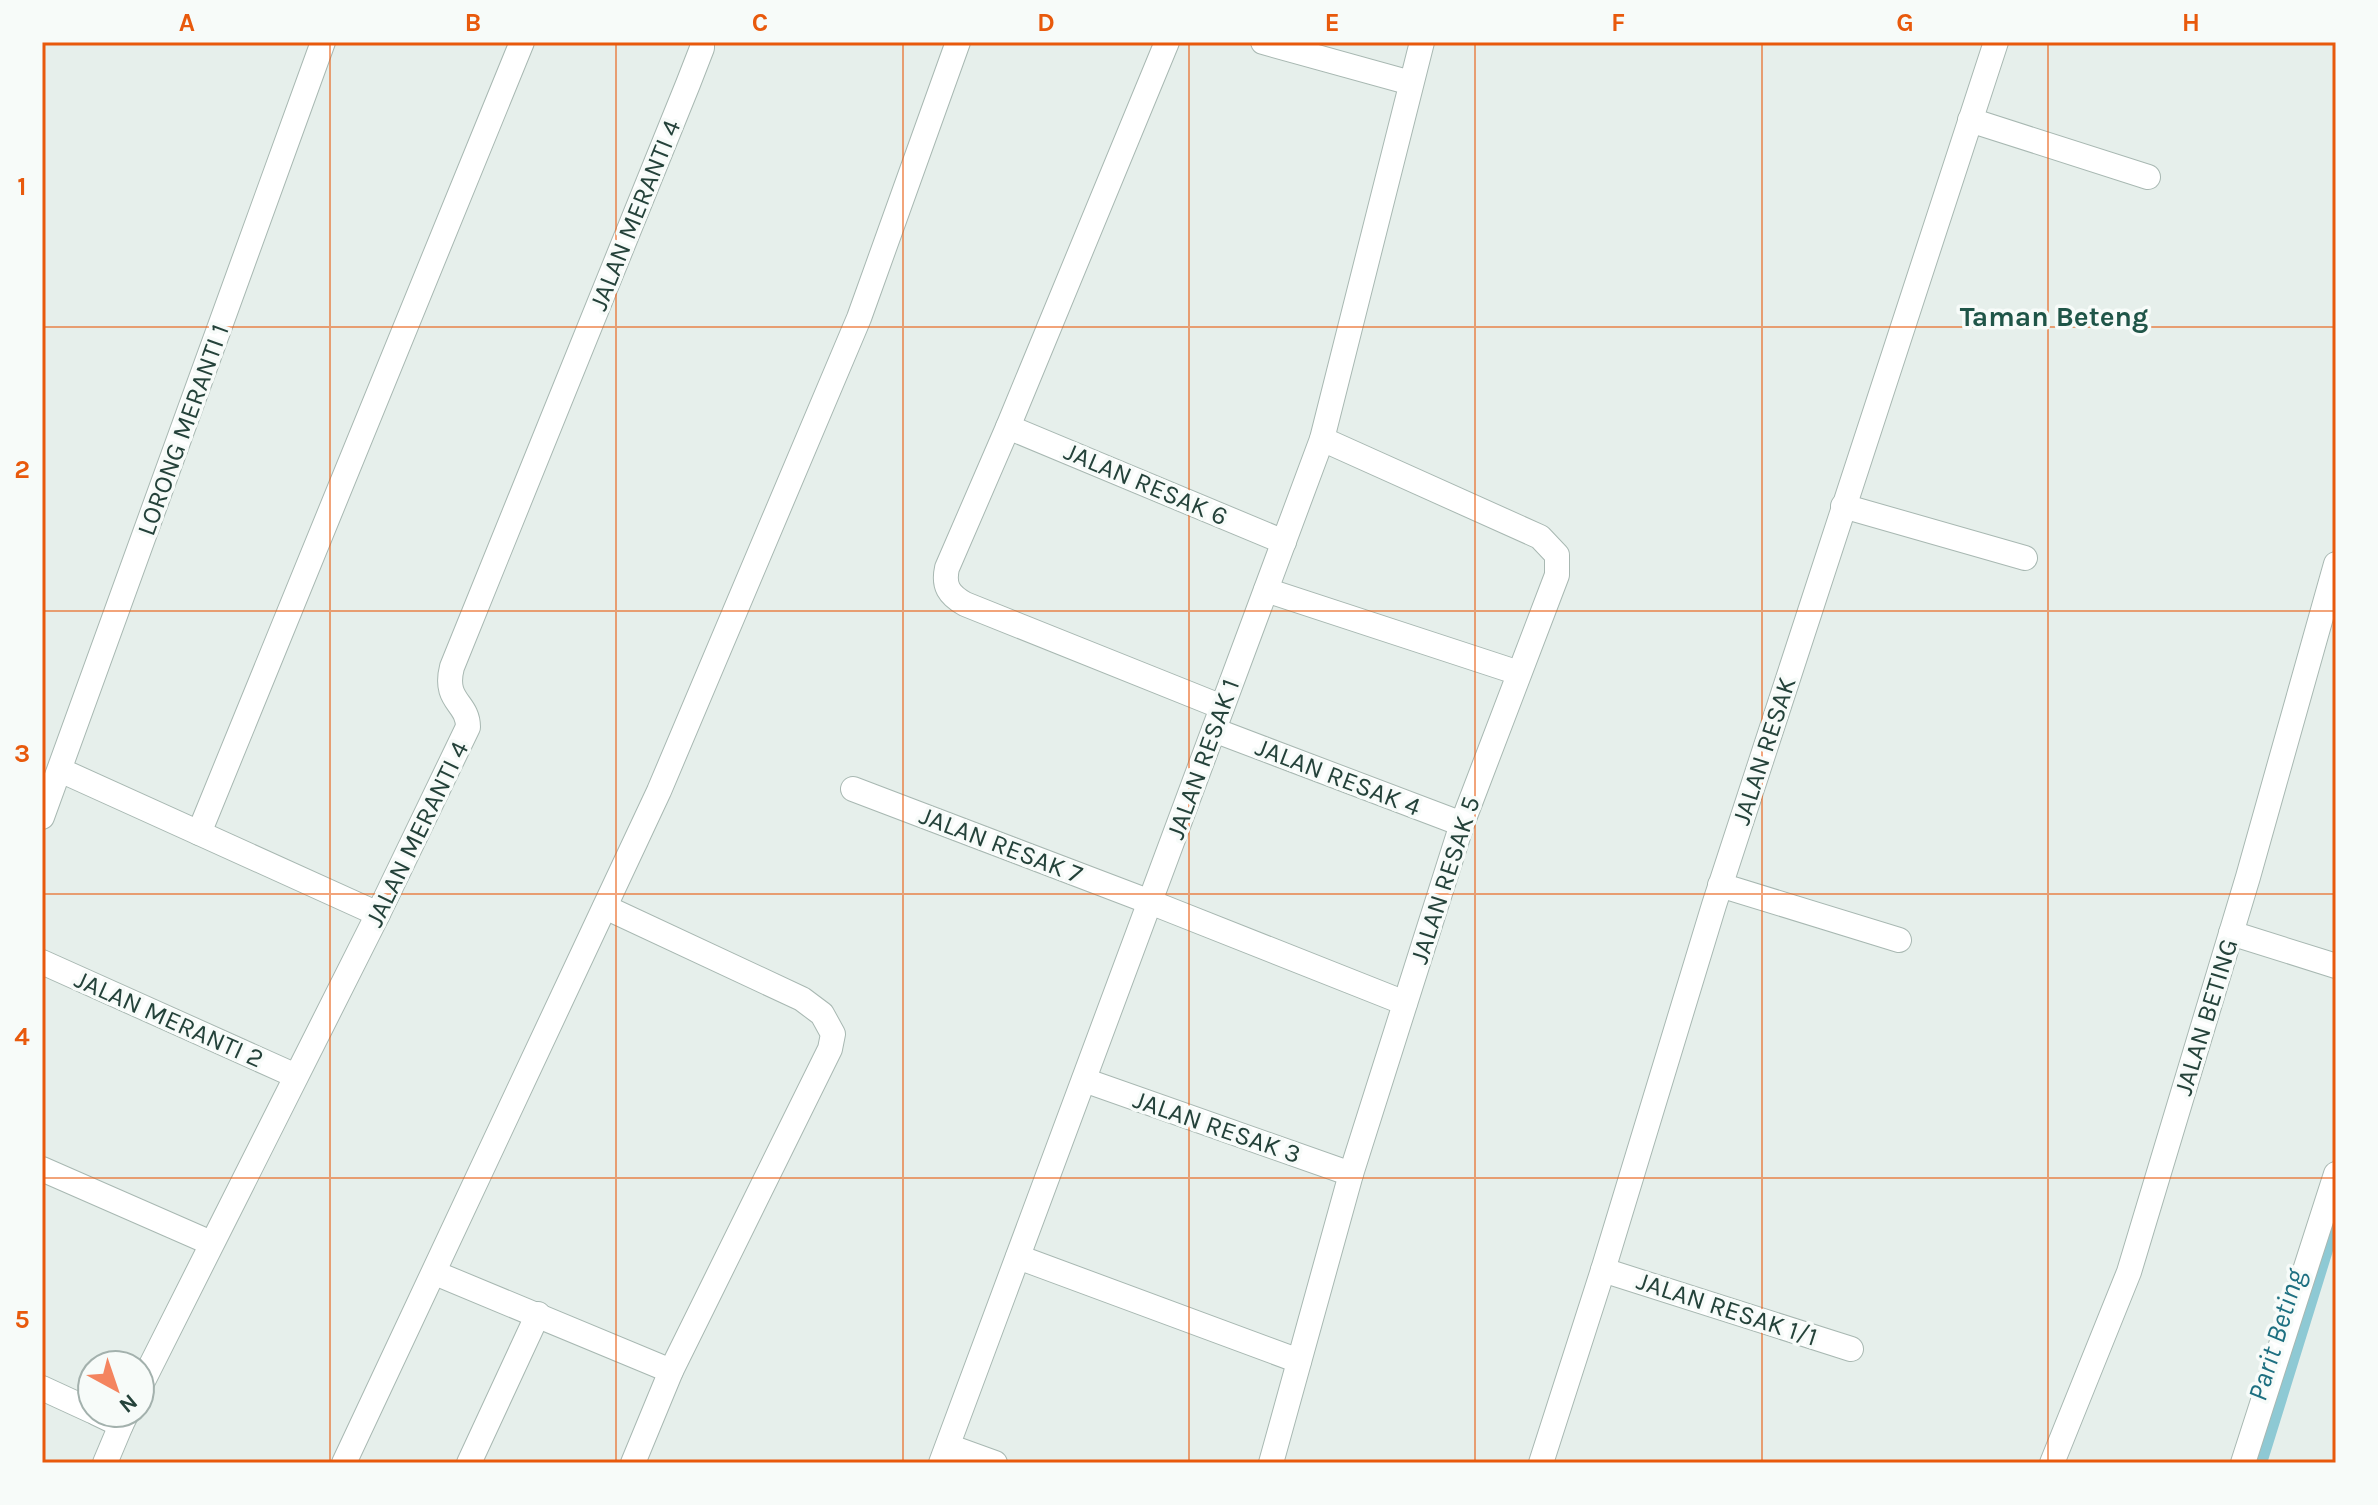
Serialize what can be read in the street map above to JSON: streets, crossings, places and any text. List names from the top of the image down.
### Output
{
  "streets": {
    "street": [
      "JALAN MERANTI 4",
      "LORONG MERANTI 1",
      "JALAN RESAK 6",
      "JALAN RESAK",
      "JALAN RESAK 1",
      "JALAN RESAK 4",
      "JALAN RESAK 7",
      "JALAN RESAK 5",
      "JALAN BETING",
      "JALAN MERANTI 2",
      "JALAN RESAK 3",
      "JALAN RESAK 1/1"
    ]
  },
  "crossings": [
    ["JALAN MERANTI 4", "JALAN MERANTI 2"],
    ["JALAN RESAK 6", "JALAN RESAK 1"],
    ["JALAN RESAK", "JALAN RESAK 1/1"],
    ["JALAN RESAK 1", "JALAN RESAK 4"],
    ["JALAN RESAK 1", "JALAN RESAK 7"],
    ["JALAN RESAK 1", "JALAN RESAK 5"],
    ["JALAN RESAK 1", "JALAN RESAK 3"],
    ["JALAN RESAK 4", "JALAN RESAK 5"],
    ["JALAN RESAK 7", "JALAN RESAK 5"],
    ["JALAN RESAK 5", "JALAN RESAK 3"]
  ],
  "districts": ["Taman Beteng"],
  "water": ["Parit Beting"],
  "north": "bottom right",
  "grid": {
    "columns": [
      "A",
      "B",
      "C",
      "D",
      "E",
      "F",
      "G",
      "H"
    ],
    "rows": [
      "1",
      "2",
      "3",
      "4",
      "5"
    ]
  }
}
